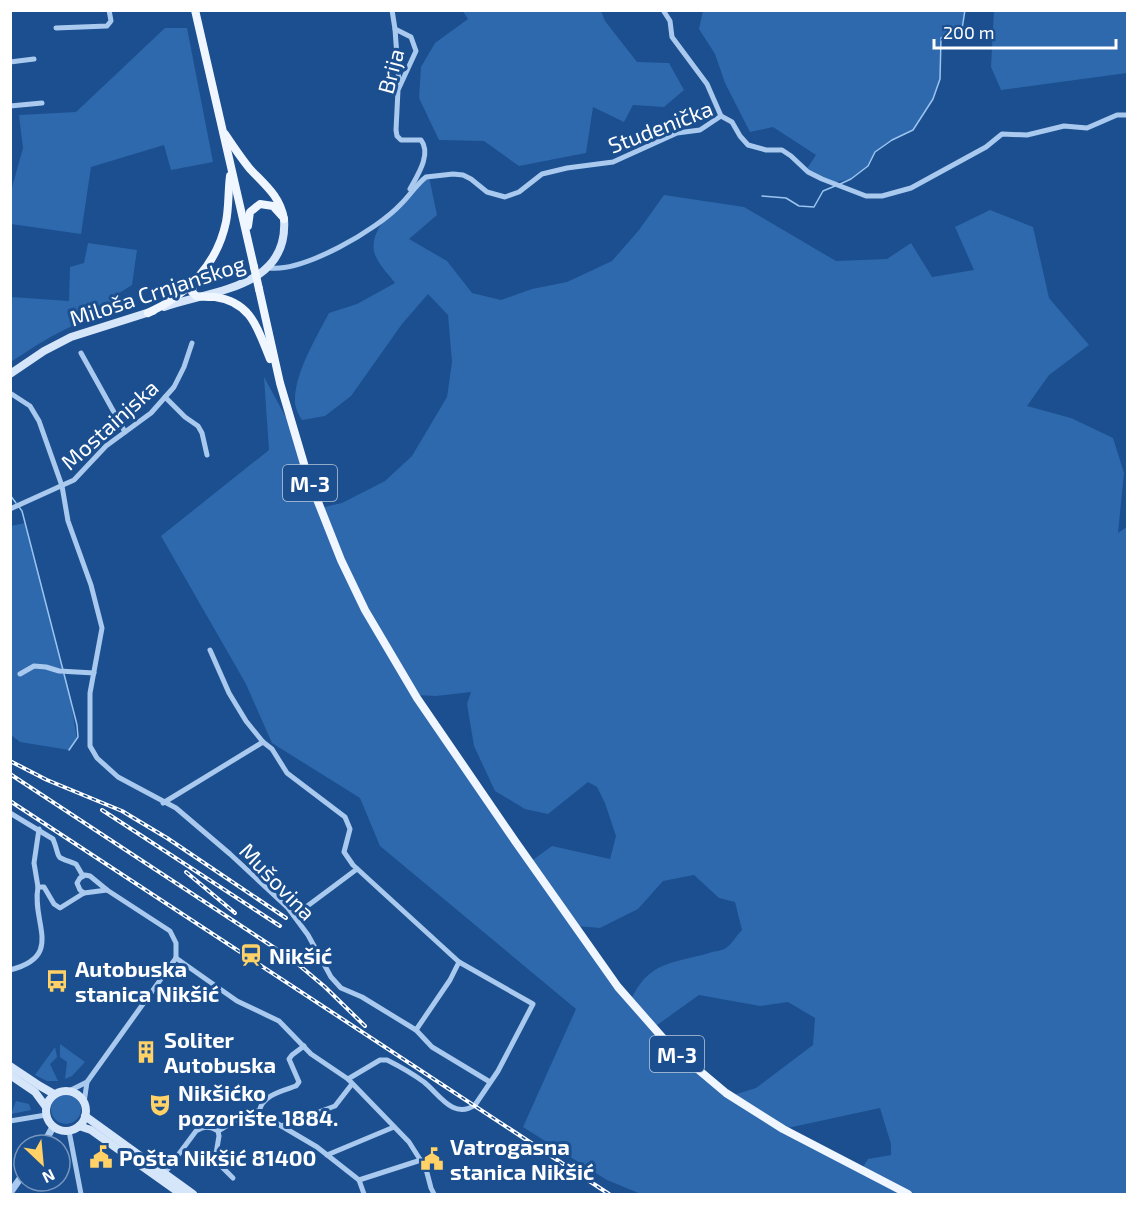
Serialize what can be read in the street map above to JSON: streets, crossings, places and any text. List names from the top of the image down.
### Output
{
  "streets": {
    "main road": ["Miloša Crnjanskog", "M-3"],
    "street": [
      "Brija",
      "Studenička",
      "Mostainjska",
      "Mušovina"
    ]
  },
  "crossings": [
    ["Brija", "Studenička"],
    ["Studenička", "Miloša Crnjanskog"],
    ["Mostainjska", "Mušovina"]
  ],
  "places": {
    "station": ["Nikšić"],
    "bus stop": ["Autobuska stanica Nikšić"],
    "building": ["Soliter Autobuska"],
    "theatre": ["Nikšićko pozorište 1884."],
    "public building": ["Pošta Nikšić 81400", "Vatrogasna stanica Nikšić"]
  },
  "scale_bar": "200 m",
  "north": "bottom right"
}
